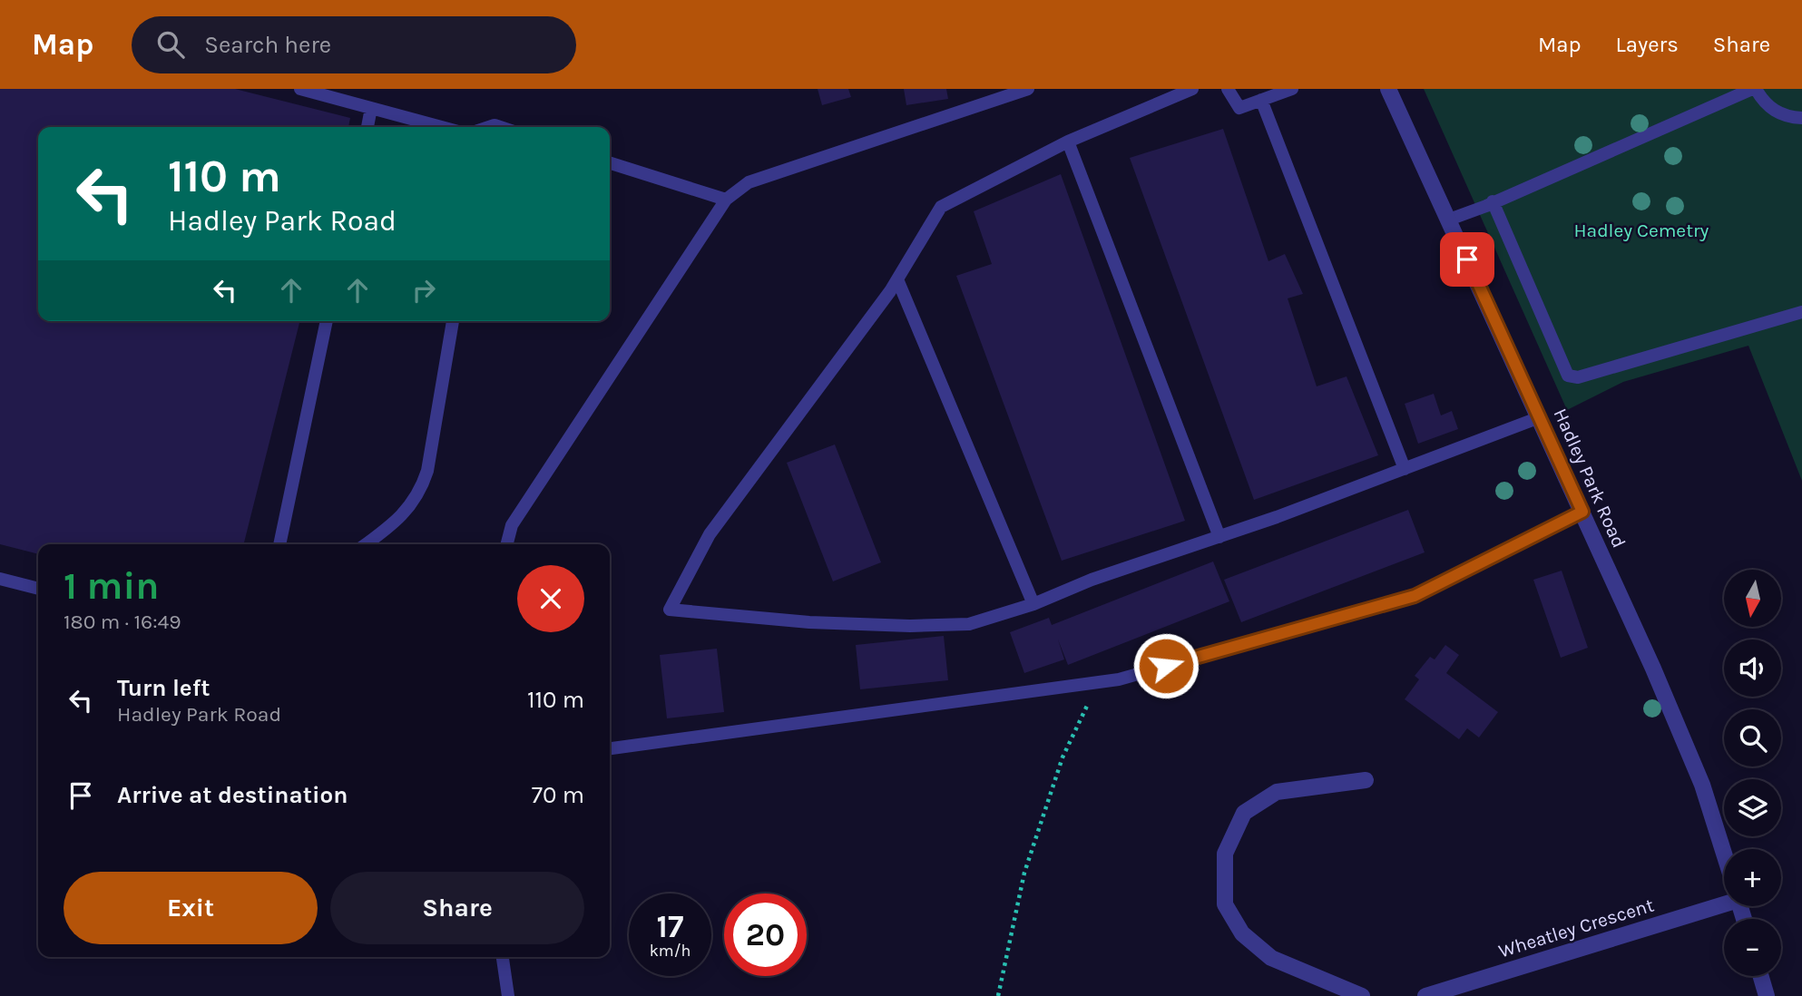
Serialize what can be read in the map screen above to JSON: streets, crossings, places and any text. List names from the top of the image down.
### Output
{
  "streets": {
    "street": ["Hadley Park Road", "Wheatley Crescent"]
  },
  "parks": ["Hadley Cemetry"],
  "north": "bottom",
  "page": {
    "header": "Map",
    "search": "Search here",
    "nav": ["Map", "Layers", "Share"],
    "turn": ["110 m", "Hadley Park Road"],
    "heading": ["1 min", "180 m · 16:49"],
    "map_buttons": ["+", "−"],
    "list": [
      {
        "name": "Turn left",
        "note": "Hadley Park Road",
        "value": "110 m"
      },
      {
        "name": "Arrive at destination",
        "value": "70 m"
      }
    ],
    "buttons": ["Exit", "Share"],
    "speed": "17 km/h",
    "limit": "20"
  }
}
